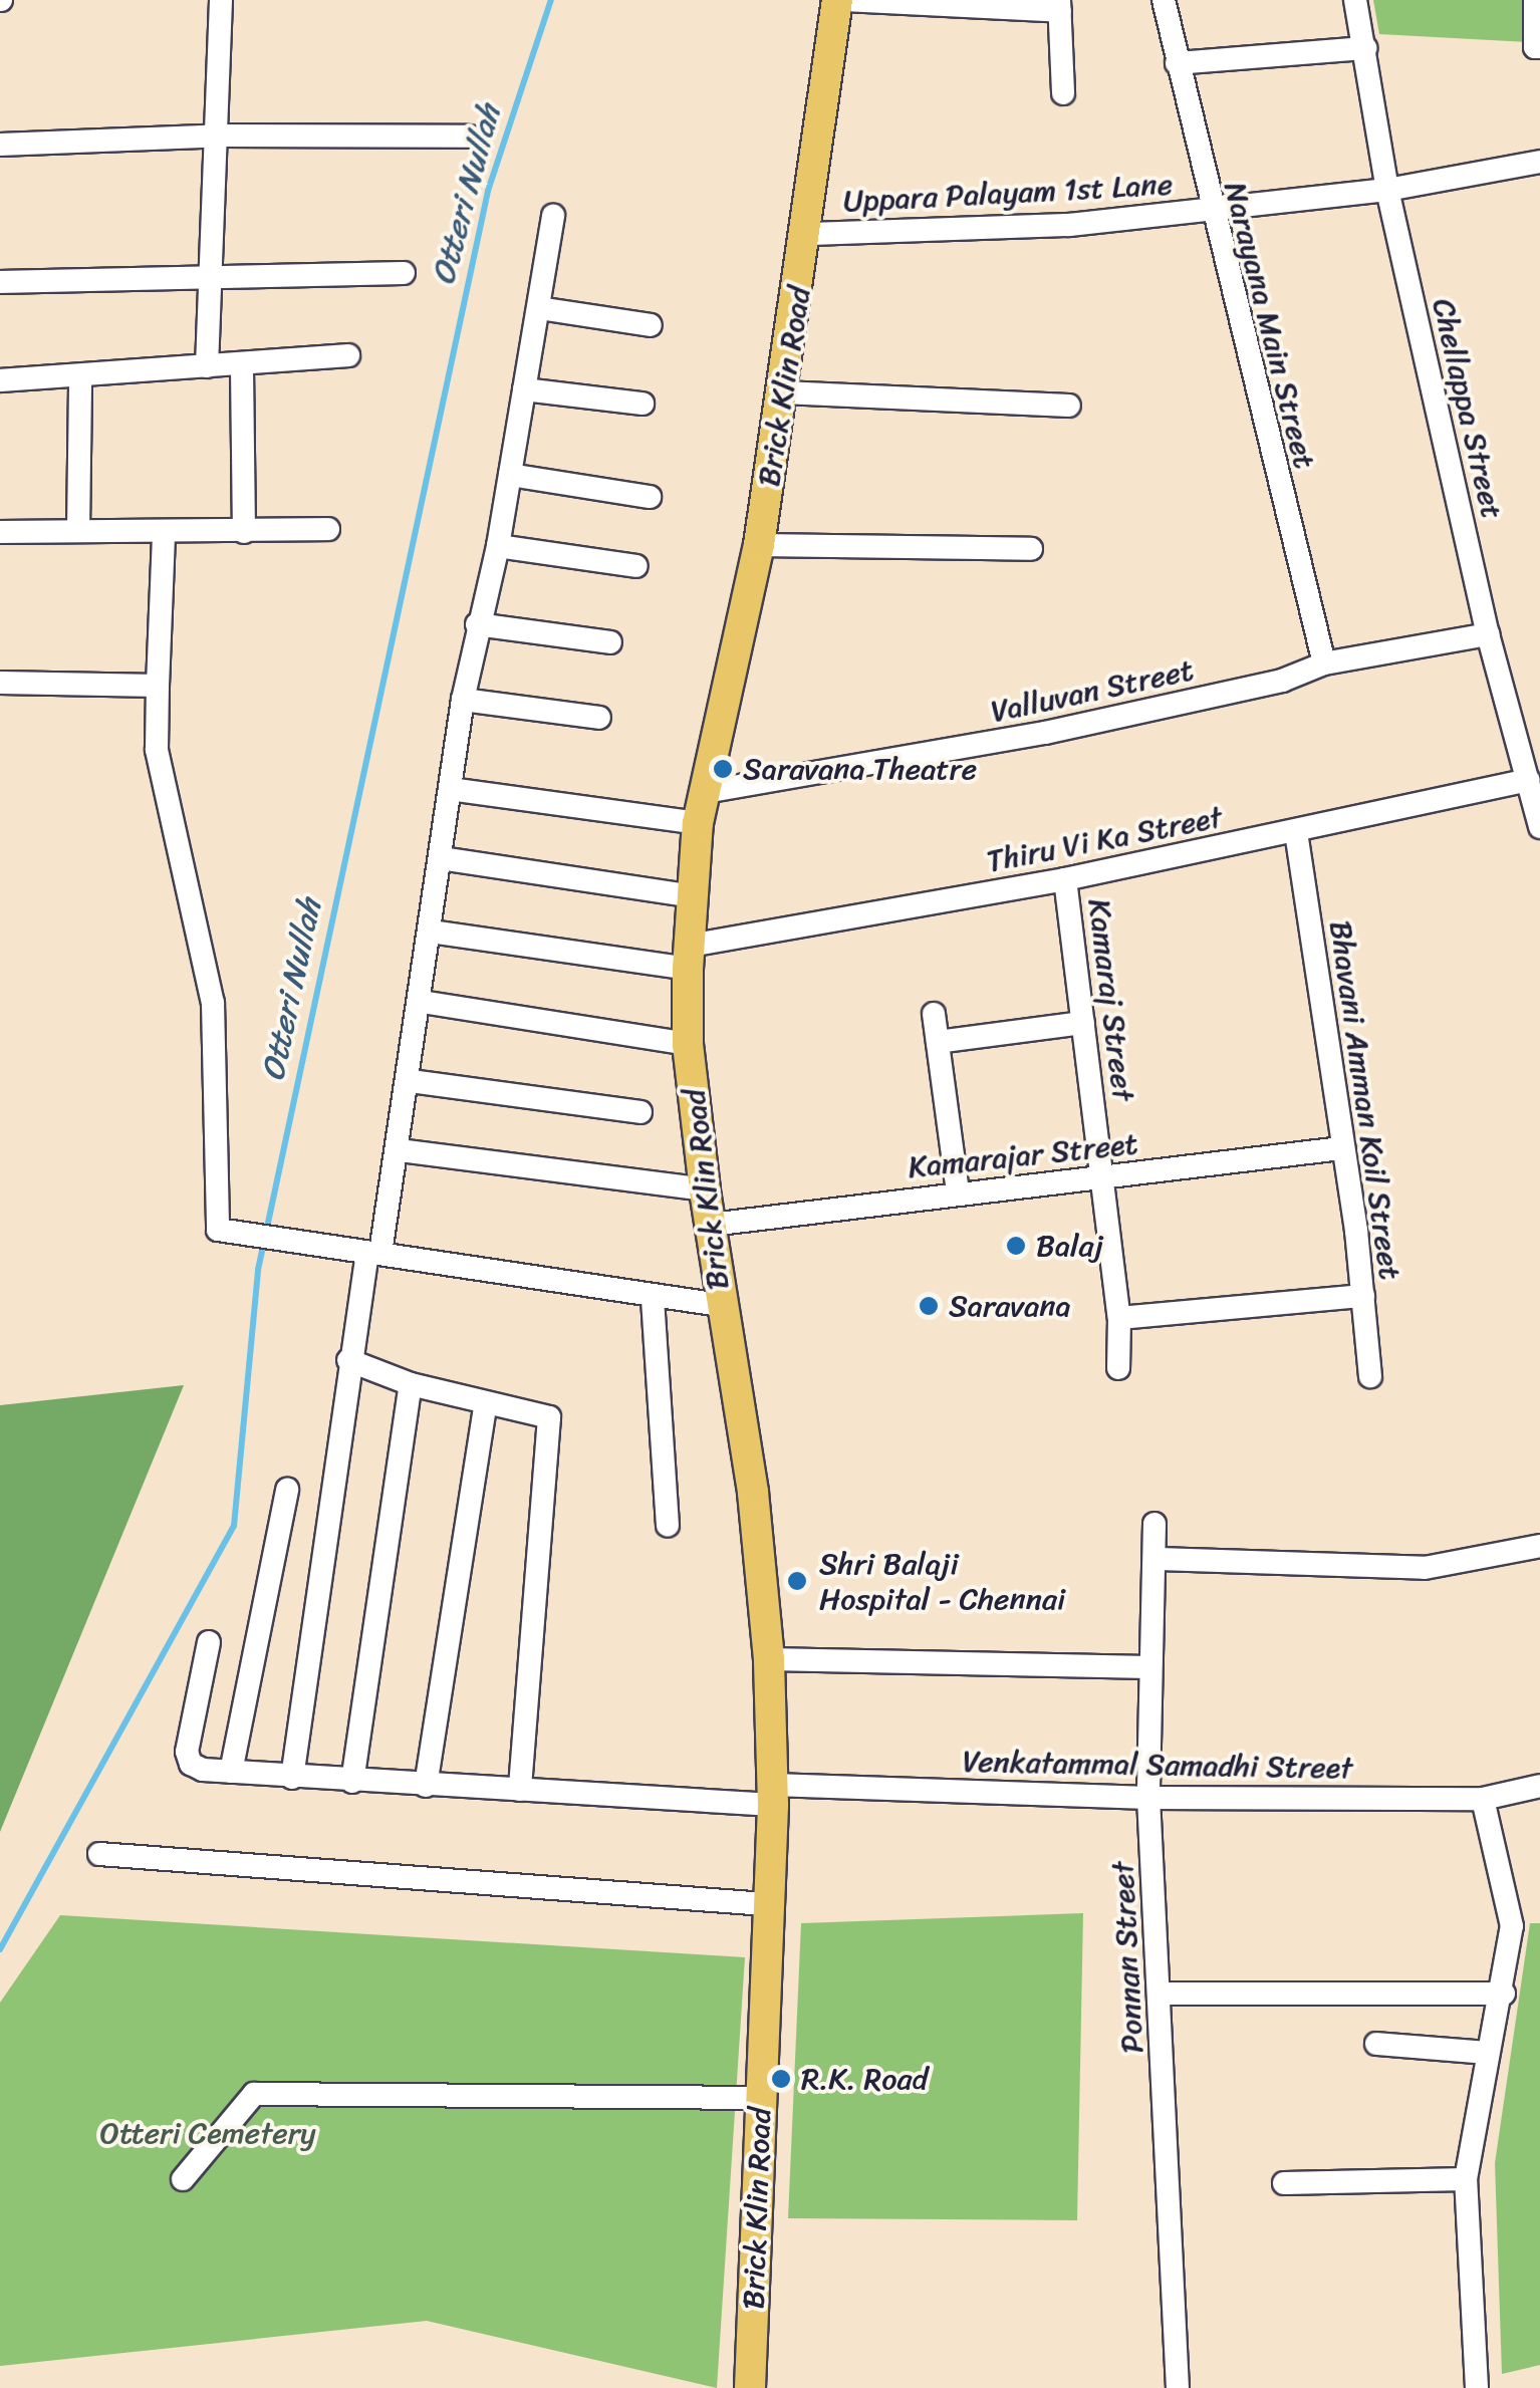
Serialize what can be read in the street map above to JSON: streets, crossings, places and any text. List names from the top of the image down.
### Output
{
  "streets": {
    "main road": ["Brick Klin Road"],
    "street": [
      "Uppara Palayam 1st Lane",
      "Narayana Main Street",
      "Chellappa Street",
      "Valluvan Street",
      "Thiru Vi Ka Street",
      "Kamaraj Street",
      "Bhavani Amman Koil Street",
      "Kamarajar Street",
      "Venkatammal Samadhi Street",
      "Ponnan Street"
    ]
  },
  "crossings": [
    ["Uppara Palayam 1st Lane", "Narayana Main Street"],
    ["Uppara Palayam 1st Lane", "Brick Klin Road"],
    ["Uppara Palayam 1st Lane", "Chellappa Street"],
    ["Narayana Main Street", "Valluvan Street"],
    ["Brick Klin Road", "Valluvan Street"],
    ["Brick Klin Road", "Thiru Vi Ka Street"],
    ["Brick Klin Road", "Kamarajar Street"],
    ["Brick Klin Road", "Venkatammal Samadhi Street"],
    ["Chellappa Street", "Valluvan Street"],
    ["Chellappa Street", "Thiru Vi Ka Street"],
    ["Thiru Vi Ka Street", "Kamaraj Street"],
    ["Thiru Vi Ka Street", "Bhavani Amman Koil Street"],
    ["Kamaraj Street", "Kamarajar Street"],
    ["Bhavani Amman Koil Street", "Kamarajar Street"],
    ["Venkatammal Samadhi Street", "Ponnan Street"]
  ],
  "water": ["Otteri Nullah"],
  "parks": ["Otteri Cemetery"],
  "places": [
    "Saravana Theatre",
    "Balaj",
    "Saravana",
    "Shri Balaji Hospital - Chennai",
    "R.K. Road"
  ]
}
